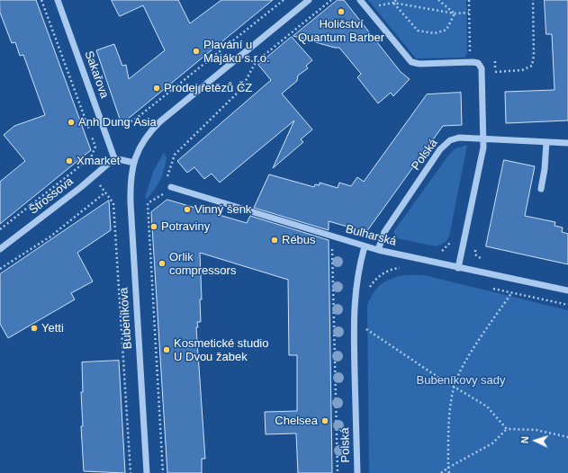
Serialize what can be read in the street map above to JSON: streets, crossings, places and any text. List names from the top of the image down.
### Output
{
  "streets": {
    "street": [
      "Sakařova",
      "Polská",
      "Štrossova",
      "Bulharská",
      "Bubeníkova"
    ]
  },
  "crossings": [
    ["Sakařova", "Štrossova"],
    ["Polská", "Bulharská"]
  ],
  "parks": ["Bubeníkovy sady"],
  "places": [
    "Holičství Quantum Barber",
    "Plavání u Majáku s.r.o.",
    "Prodej řetězů ČZ",
    "Anh Dung Asia",
    "Xmarket",
    "Vinný šenk",
    "Potraviny",
    "Rébus",
    "Orlik compressors",
    "Yetti",
    "Kosmetické studio U Dvou žabek",
    "Chelsea"
  ],
  "north": "left"
}
